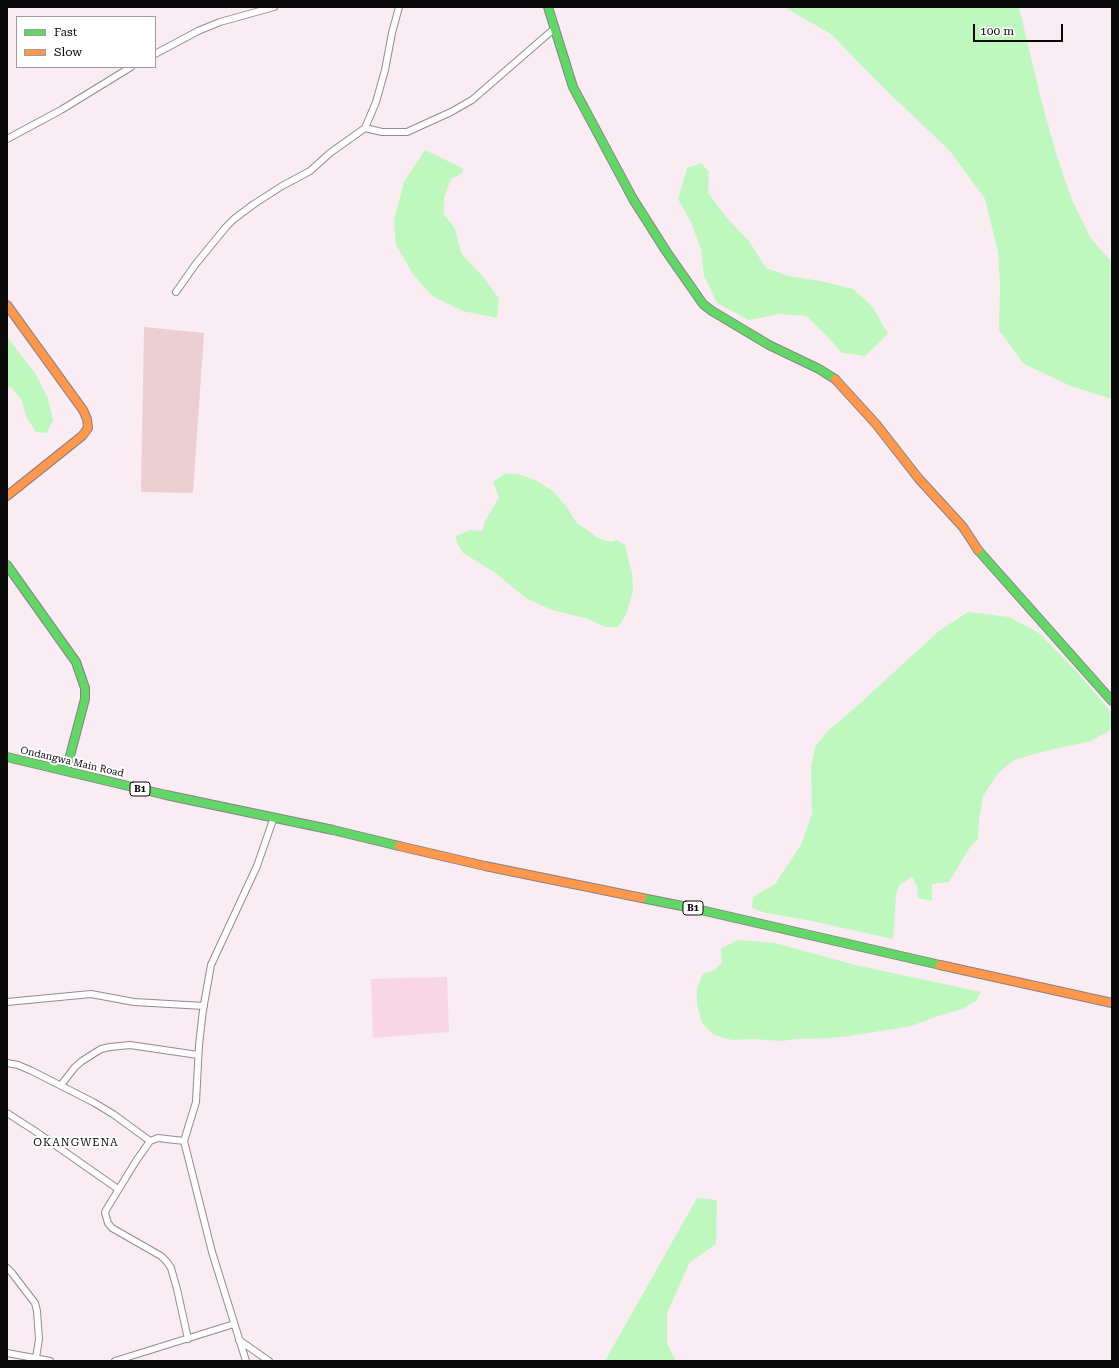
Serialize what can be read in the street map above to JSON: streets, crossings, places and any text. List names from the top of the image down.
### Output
{
  "streets": {
    "street": ["Ondangwa Main Road", "B1"]
  },
  "crossings": [
    ["Ondangwa Main Road", "B1"]
  ],
  "districts": ["OKANGWENA"],
  "legend": ["Fast", "Slow"],
  "scale_bar": "100 m"
}
